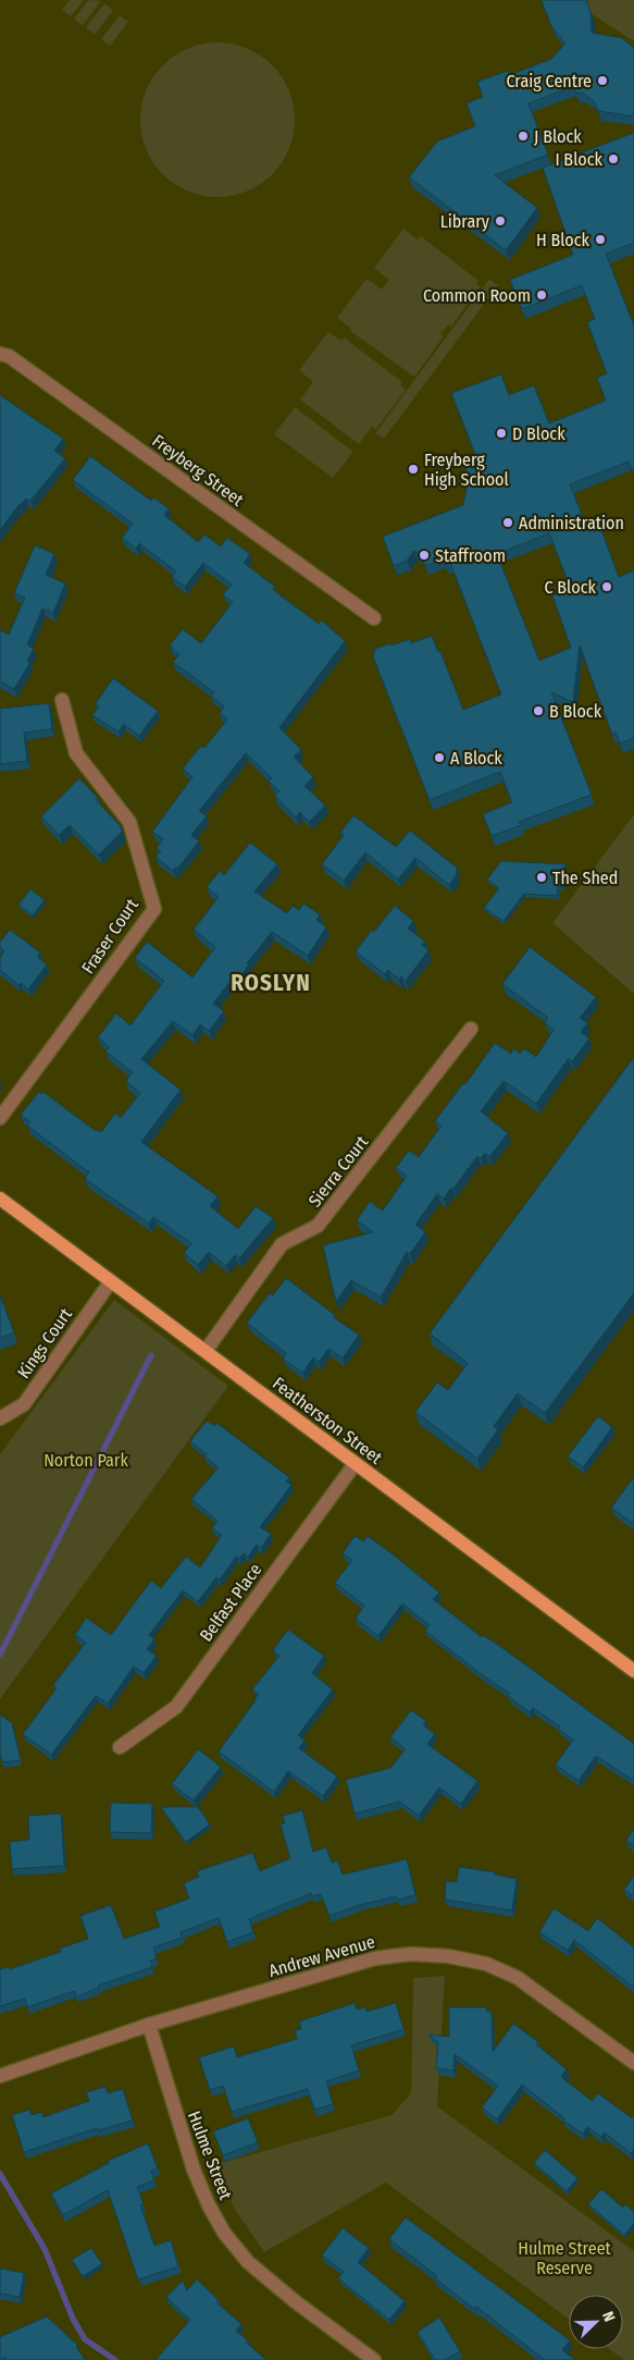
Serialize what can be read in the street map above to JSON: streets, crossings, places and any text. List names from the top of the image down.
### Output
{
  "streets": {
    "main road": ["Featherston Street"],
    "street": [
      "Freyberg Street",
      "Fraser Court",
      "Sierra Court",
      "Kings Court",
      "Belfast Place",
      "Andrew Avenue",
      "Hulme Street"
    ]
  },
  "crossings": [
    ["Sierra Court", "Featherston Street"],
    ["Kings Court", "Featherston Street"],
    ["Featherston Street", "Belfast Place"],
    ["Andrew Avenue", "Hulme Street"]
  ],
  "districts": ["ROSLYN"],
  "parks": ["Norton Park", "Hulme Street Reserve"],
  "places": [
    "Craig Centre",
    "J Block",
    "I Block",
    "Library",
    "H Block",
    "Common Room",
    "D Block",
    "Freyberg High School",
    "Administration",
    "Staffroom",
    "C Block",
    "B Block",
    "A Block",
    "The Shed"
  ],
  "north": "top right"
}
